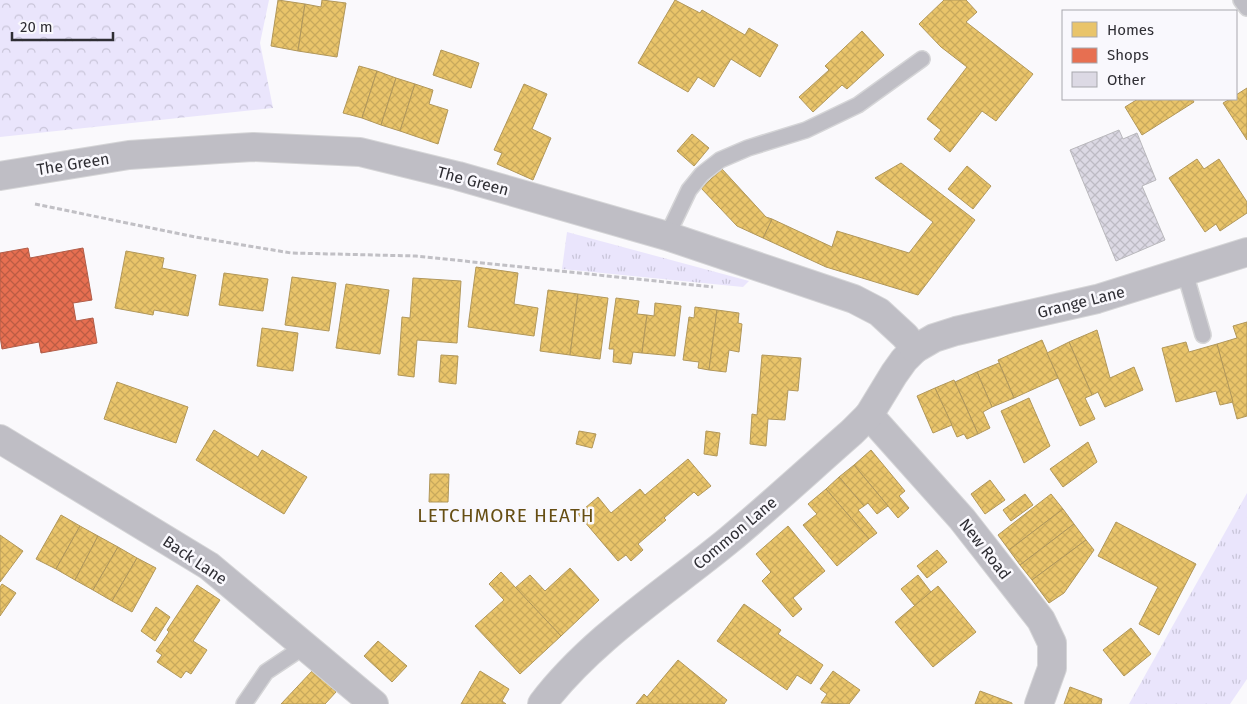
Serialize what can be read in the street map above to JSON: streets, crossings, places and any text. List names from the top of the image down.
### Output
{
  "streets": {
    "street": [
      "The Green",
      "Grange Lane",
      "Common Lane",
      "New Road",
      "Back Lane"
    ]
  },
  "crossings": [
    ["The Green", "Grange Lane"],
    ["The Green", "Common Lane"],
    ["Grange Lane", "Common Lane"],
    ["Common Lane", "New Road"]
  ],
  "districts": ["LETCHMORE HEATH"],
  "legend": ["Homes", "Shops", "Other"],
  "scale_bar": "20 m"
}
